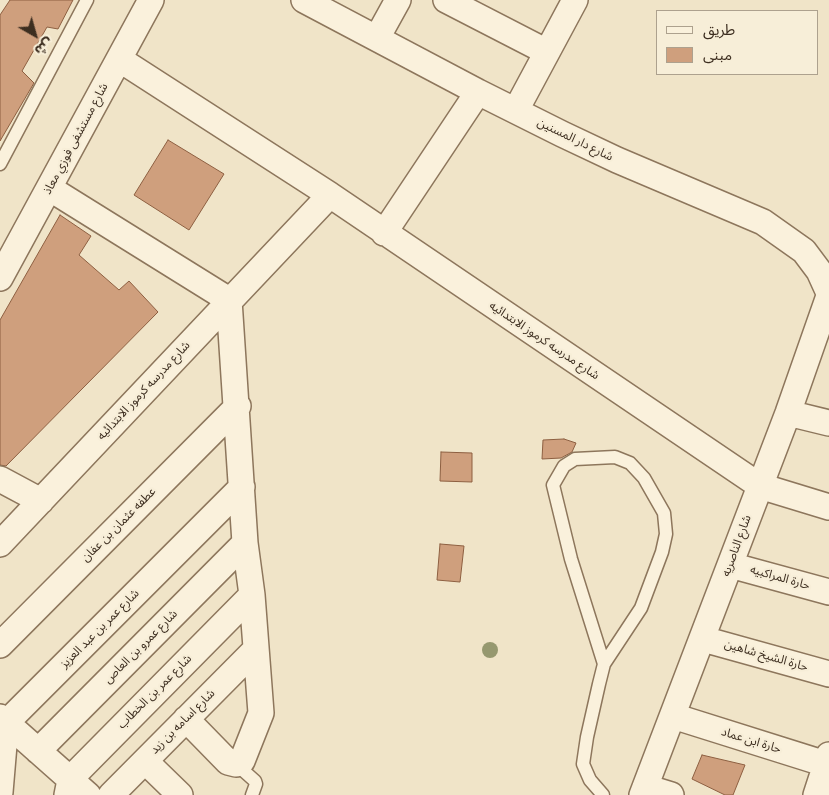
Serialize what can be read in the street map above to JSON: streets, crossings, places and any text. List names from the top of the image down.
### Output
{
  "streets": {
    "street": [
      "شارع مستشفى فوزي معاذ",
      "شارع دار المسنين",
      "شارع مدرسه كرموز الابتدائيه",
      "عطفه عثمان بن عفان",
      "شارع الناصريه",
      "حارة المراكبيه",
      "شارع عمر بن عبد العزيز",
      "شارع عمرو بن العاص",
      "حارة الشيخ شاهين",
      "شارع عمر بن الخطاب",
      "شارع اسامه بن زيد",
      "حارة ابن عماد"
    ]
  },
  "crossings": [
    ["شارع مستشفى فوزي معاذ", "شارع مدرسه كرموز الابتدائيه"],
    ["شارع دار المسنين", "شارع الناصريه"],
    ["شارع مدرسه كرموز الابتدائيه", "شارع الناصريه"],
    ["شارع الناصريه", "حارة المراكبيه"],
    ["شارع الناصريه", "حارة الشيخ شاهين"],
    ["شارع الناصريه", "حارة ابن عماد"]
  ],
  "legend": ["طريق", "مبنى"],
  "north": "bottom right"
}
